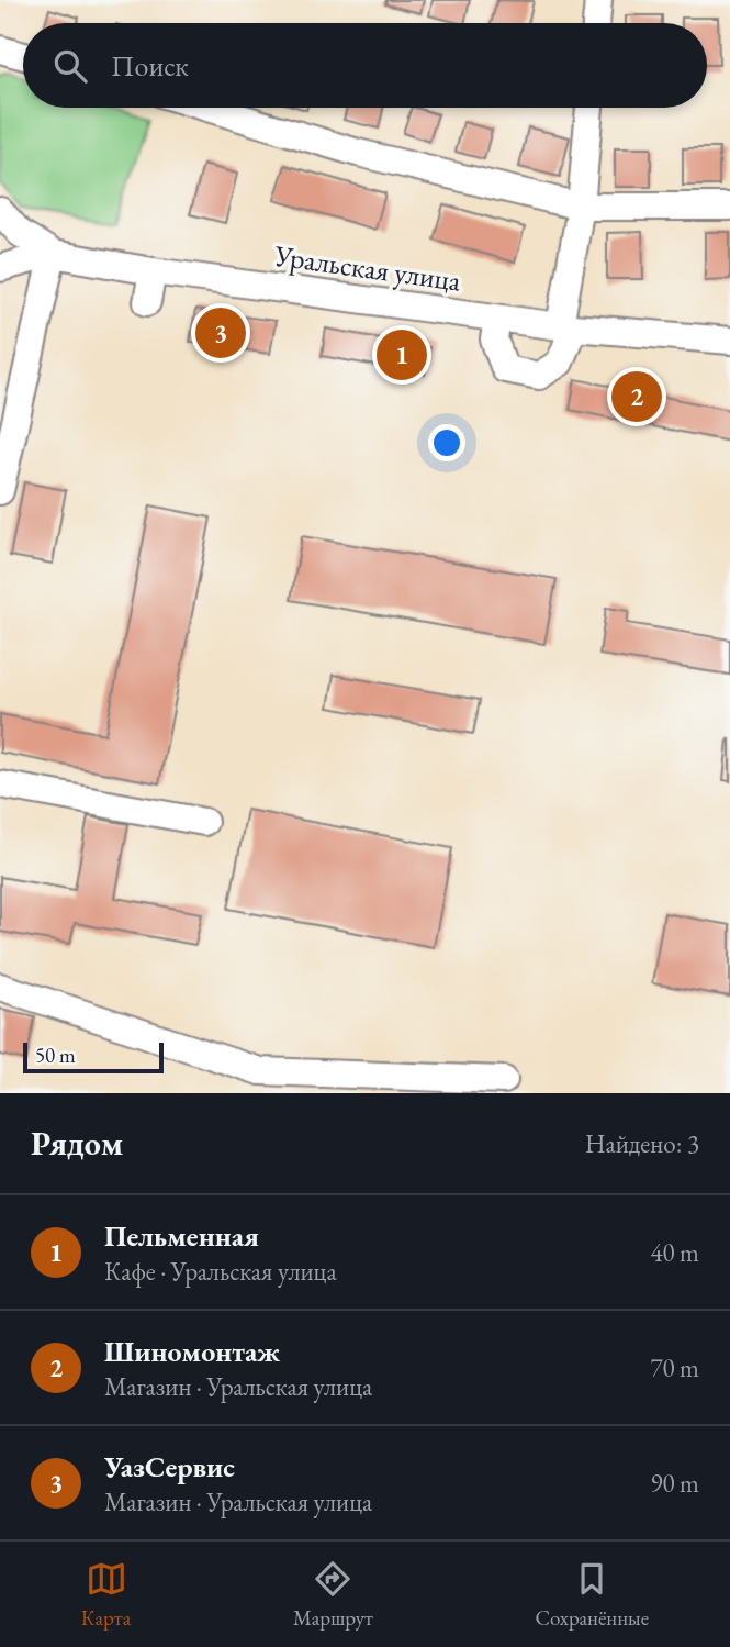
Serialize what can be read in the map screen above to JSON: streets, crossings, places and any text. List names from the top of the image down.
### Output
{
  "streets": {
    "street": ["Уральская улица"]
  },
  "scale_bar": "50 m",
  "page": {
    "search": "Поиск",
    "pins": ["3", "1", "2"],
    "scale": "50 m",
    "heading": ["Рядом", "Найдено: 3"],
    "list": [
      {
        "mark": "1",
        "name": "Пельменная",
        "note": "Кафе · Уральская улица",
        "value": "40 m"
      },
      {
        "mark": "2",
        "name": "Шиномонтаж",
        "note": "Магазин · Уральская улица",
        "value": "70 m"
      },
      {
        "mark": "3",
        "name": "УазСервис",
        "note": "Магазин · Уральская улица",
        "value": "90 m"
      }
    ],
    "nav": ["Карта", "Маршрут", "Сохранённые"]
  }
}
